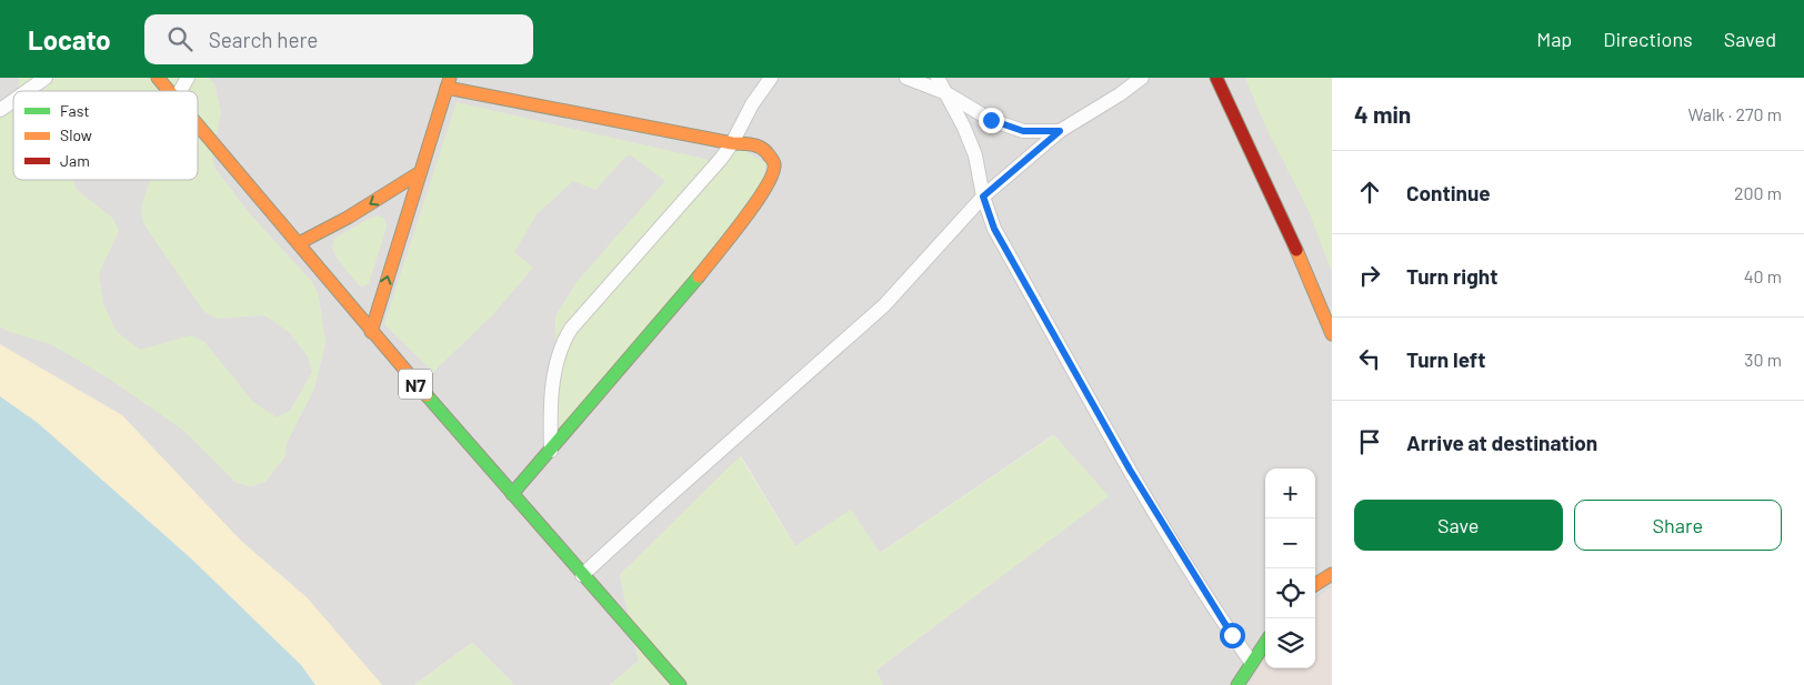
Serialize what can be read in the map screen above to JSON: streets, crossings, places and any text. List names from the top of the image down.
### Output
{
  "streets": {
    "main road": ["N7"]
  },
  "legend": ["Fast", "Slow", "Jam"],
  "page": {
    "header": "Locato",
    "search": "Search here",
    "nav": ["Map", "Directions", "Saved"],
    "heading": ["4 min", "Walk · 270 m"],
    "list": [
      ["Continue", "200 m"],
      ["Turn right", "40 m"],
      ["Turn left", "30 m"],
      "Arrive at destination"
    ],
    "map_buttons": ["+", "−"],
    "buttons": ["Save", "Share"]
  }
}
